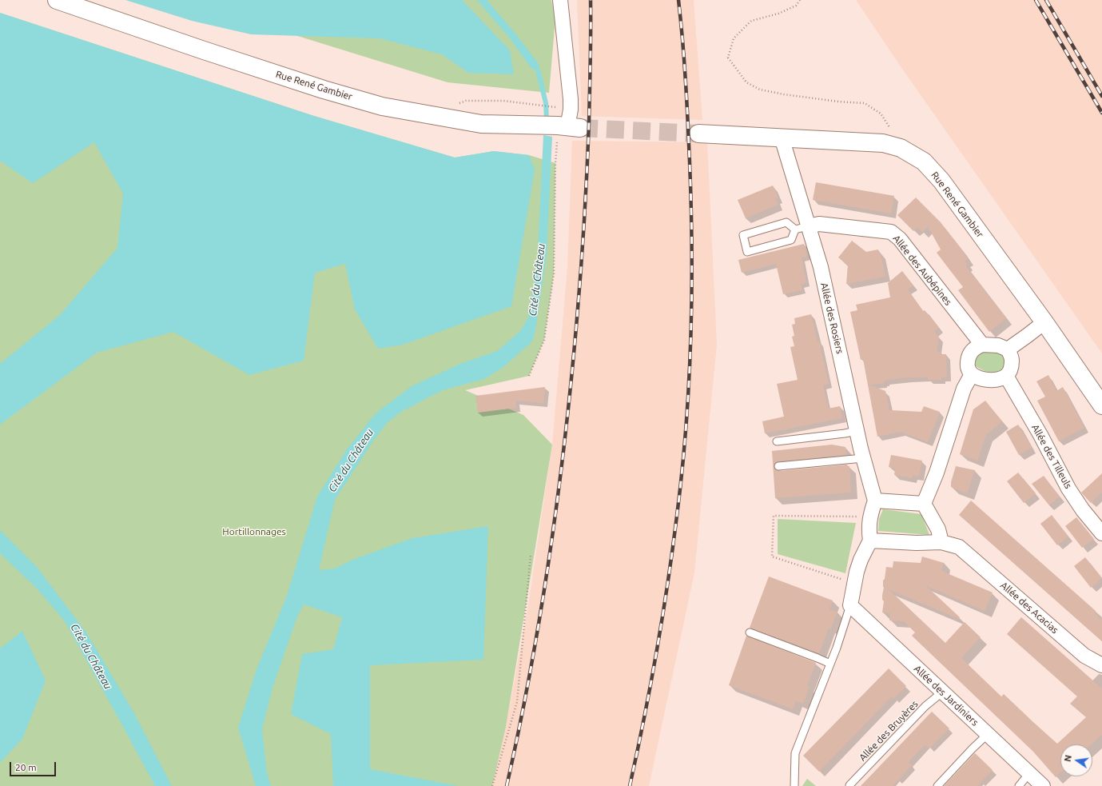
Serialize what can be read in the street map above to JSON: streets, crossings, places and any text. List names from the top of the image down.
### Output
{
  "streets": {
    "street": [
      "Rue René Gambier",
      "Allée des Aubépines",
      "Allée des Rosiers",
      "Allée des Tilleuls",
      "Allée des Acacias",
      "Allée des Jardiniers"
    ],
    "lane": ["Allée des Bruyères"]
  },
  "crossings": [
    ["Rue René Gambier", "Allée des Rosiers"],
    ["Allée des Aubépines", "Allée des Rosiers"],
    ["Allée des Aubépines", "Allée des Tilleuls"],
    ["Allée des Jardiniers", "Allée des Bruyères"]
  ],
  "water": ["Cité du Château"],
  "parks": ["Hortillonnages"],
  "scale_bar": "20 m",
  "north": "left"
}
